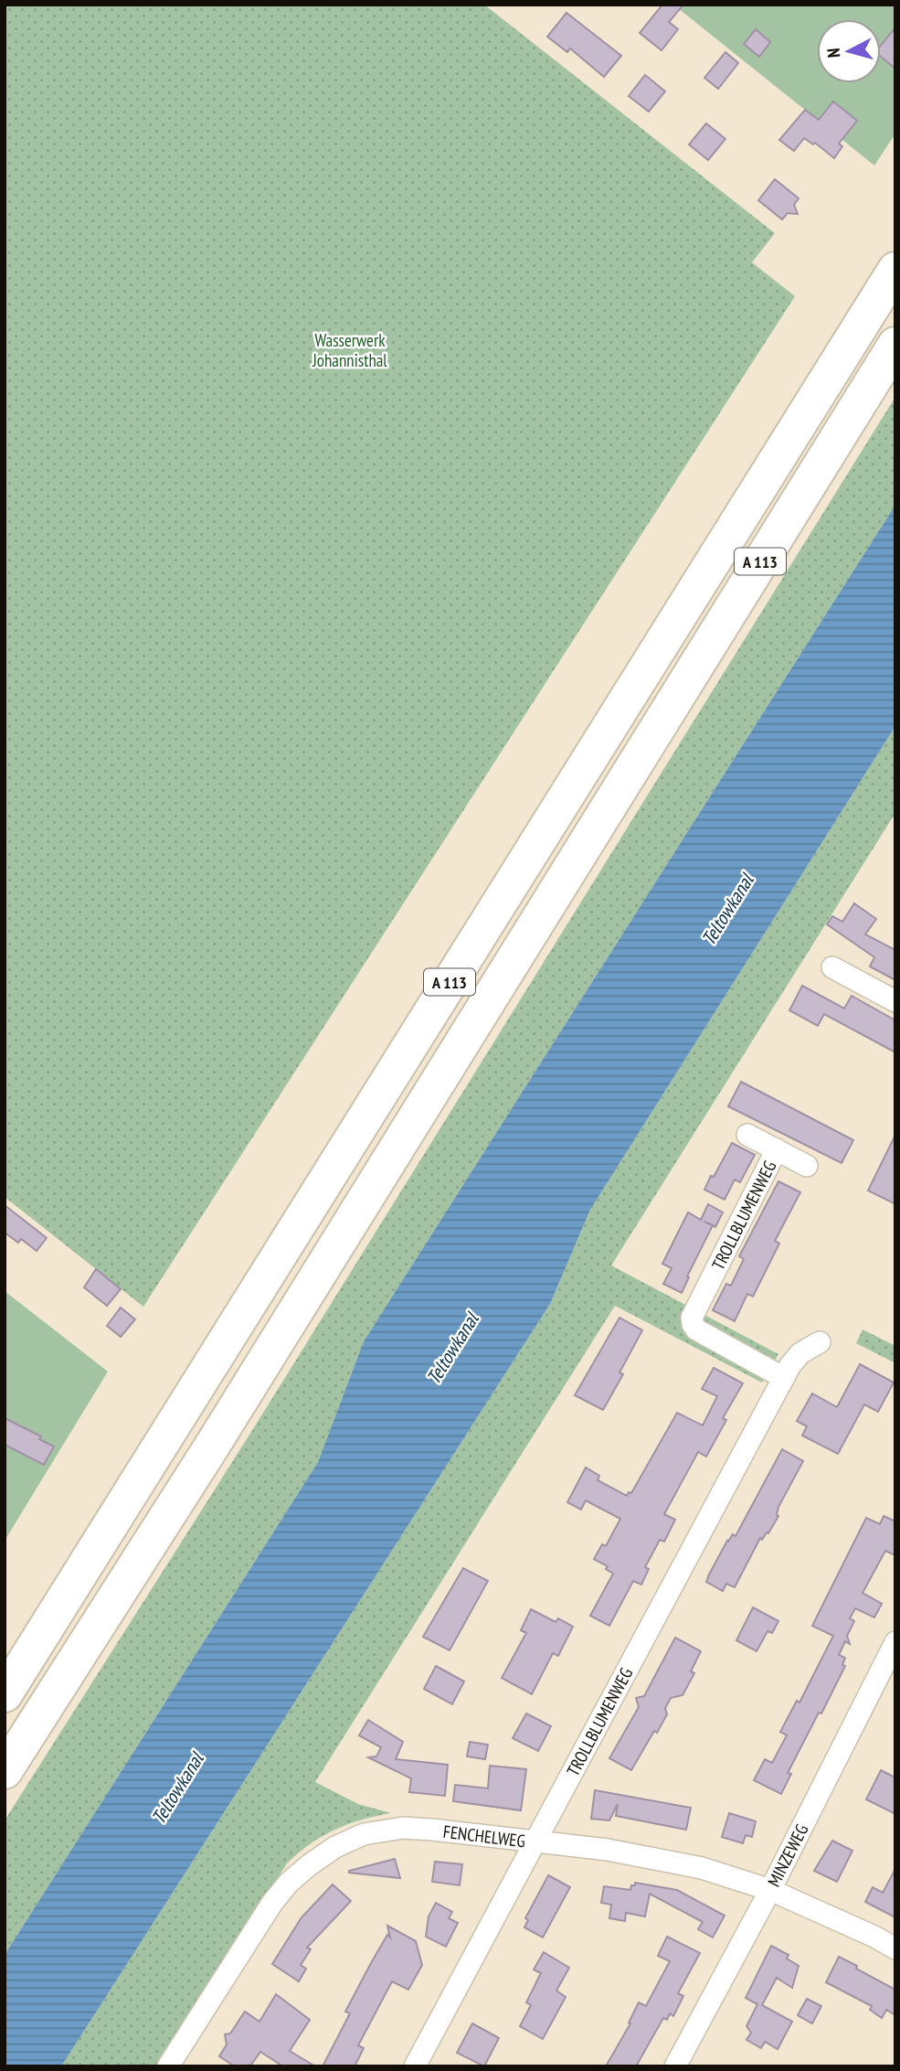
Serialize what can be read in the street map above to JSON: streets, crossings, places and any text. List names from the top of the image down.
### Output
{
  "streets": {
    "highway": ["A 113"],
    "street": ["TROLLBLUMENWEG", "FENCHELWEG", "MINZEWEG"]
  },
  "crossings": [
    ["TROLLBLUMENWEG", "FENCHELWEG"],
    ["FENCHELWEG", "MINZEWEG"]
  ],
  "water": ["Teltowkanal"],
  "parks": ["Wasserwerk Johannisthal"],
  "north": "left"
}
